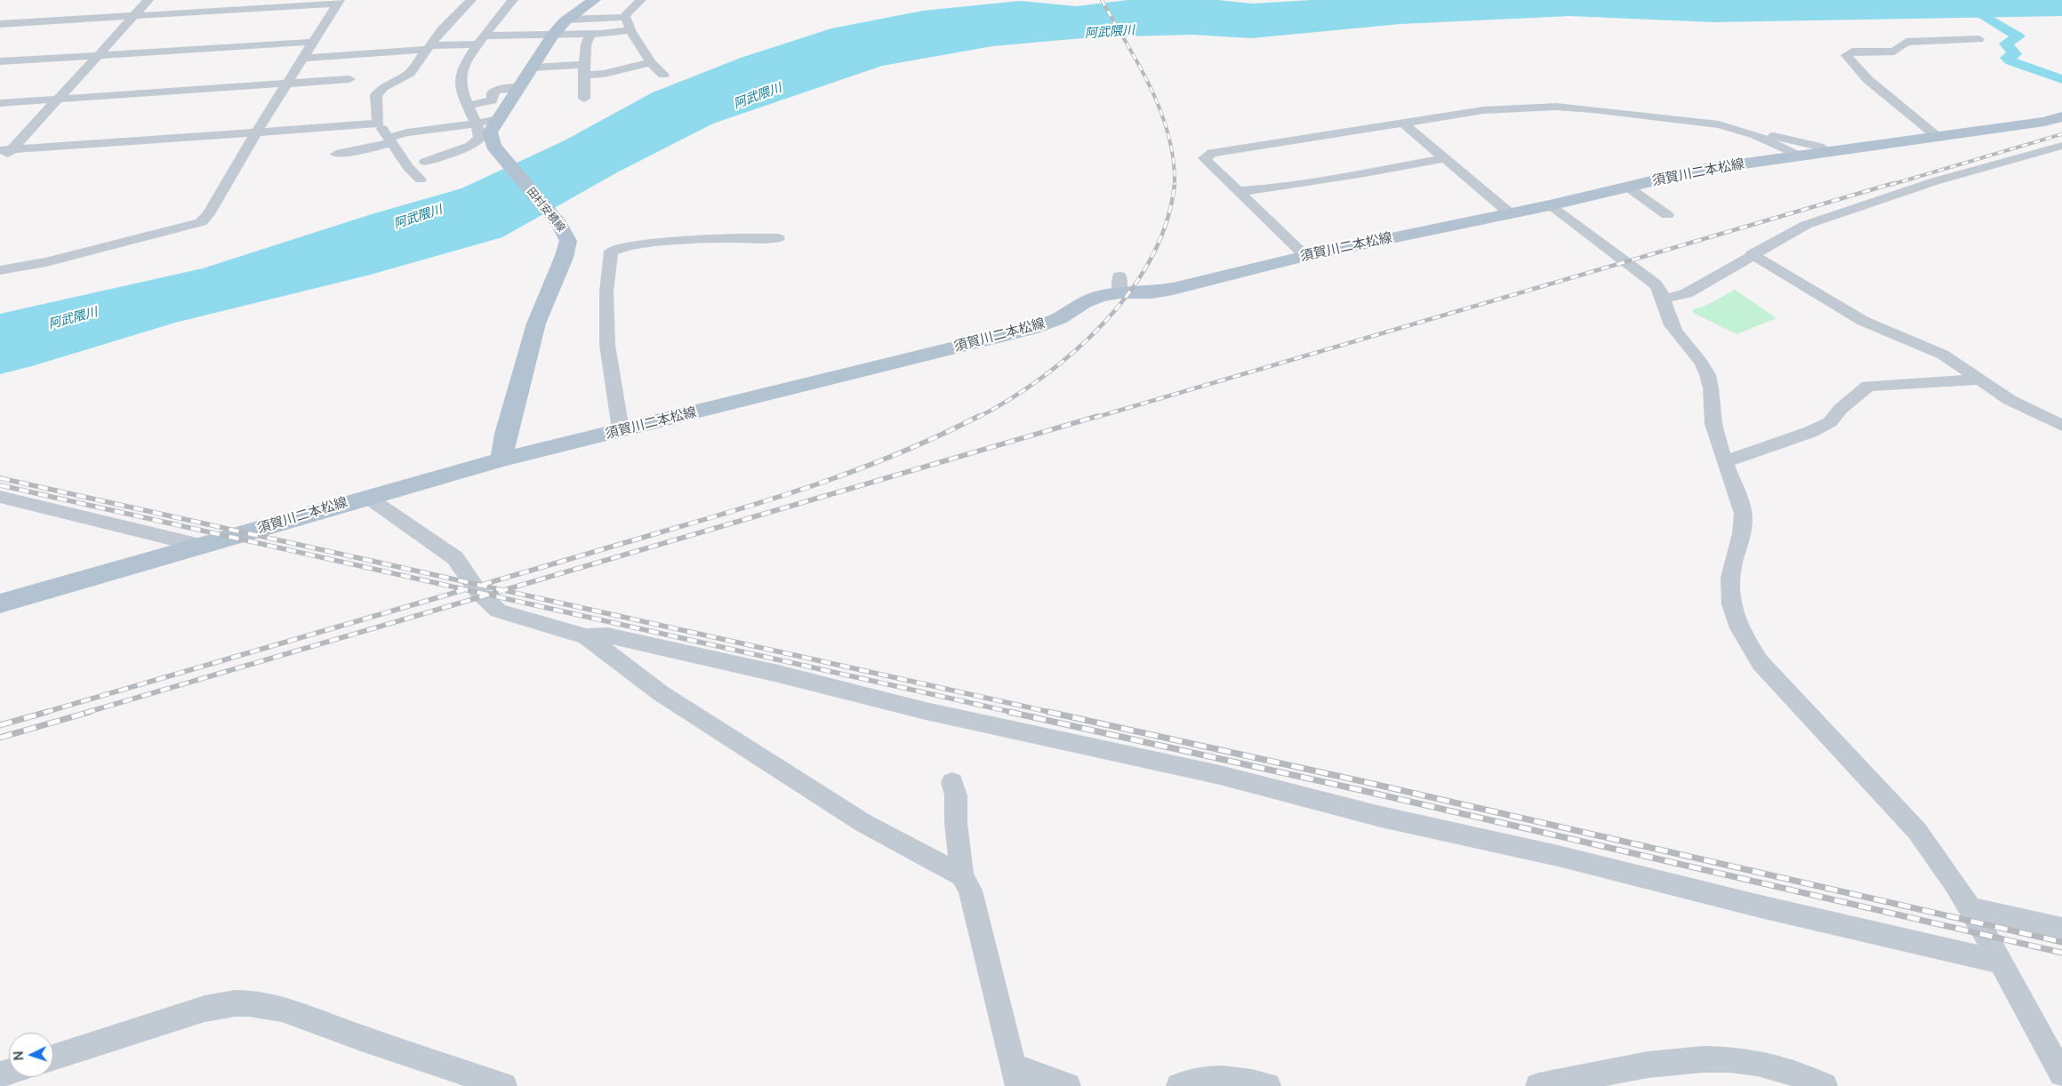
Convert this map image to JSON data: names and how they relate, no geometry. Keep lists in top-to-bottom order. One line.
{"streets":{"main road":["須賀川二本松線","田村安積線"]},"crossings":[["須賀川二本松線","田村安積線"]],"water":["阿武隈川"],"north":"left"}
